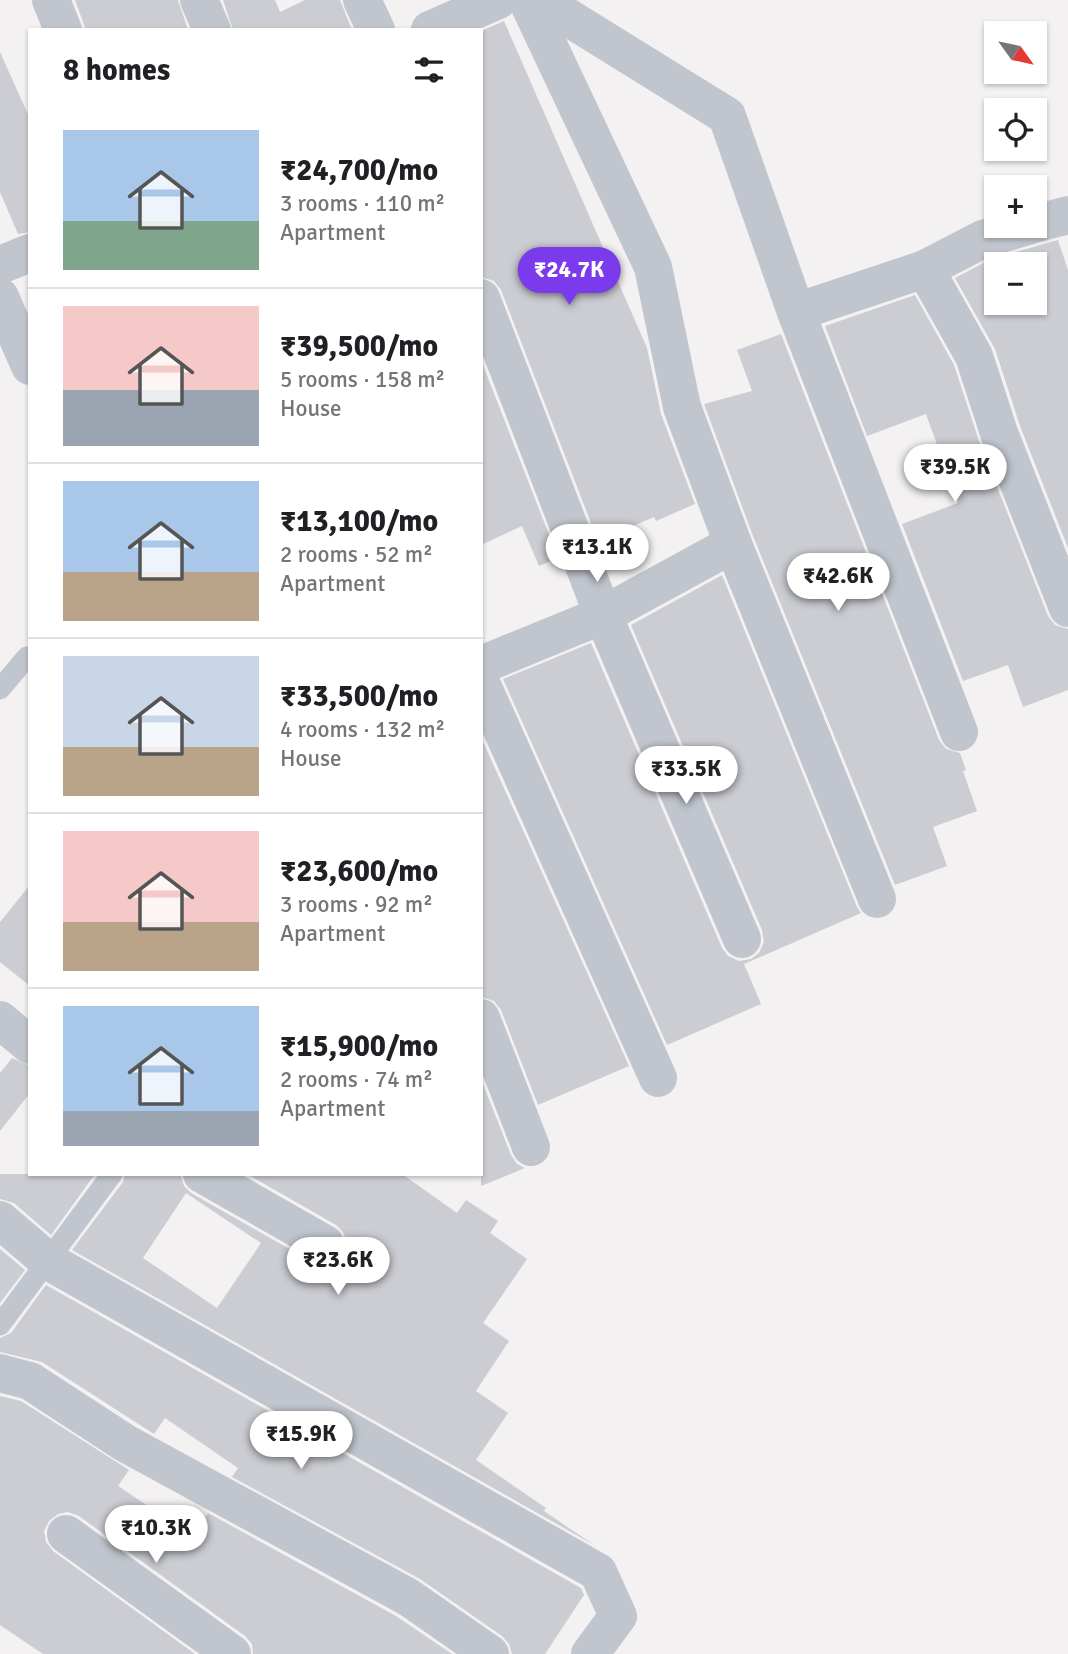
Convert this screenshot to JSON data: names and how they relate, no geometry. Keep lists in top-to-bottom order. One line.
{"north":"bottom right","page":{"map_buttons":["+","−"],"heading":"8 homes","list":[{"name":"₹24,700/mo","note":"3 rooms · 110 m² · Apartment"},{"name":"₹39,500/mo","note":"5 rooms · 158 m² · House"},{"name":"₹13,100/mo","note":"2 rooms · 52 m² · Apartment"},{"name":"₹33,500/mo","note":"4 rooms · 132 m² · House"},{"name":"₹23,600/mo","note":"3 rooms · 92 m² · Apartment"},{"name":"₹15,900/mo","note":"2 rooms · 74 m² · Apartment"}],"price":["₹24.7K","₹39.5K","₹13.1K","₹42.6K","₹33.5K","₹23.6K","₹15.9K","₹10.3K"]}}
